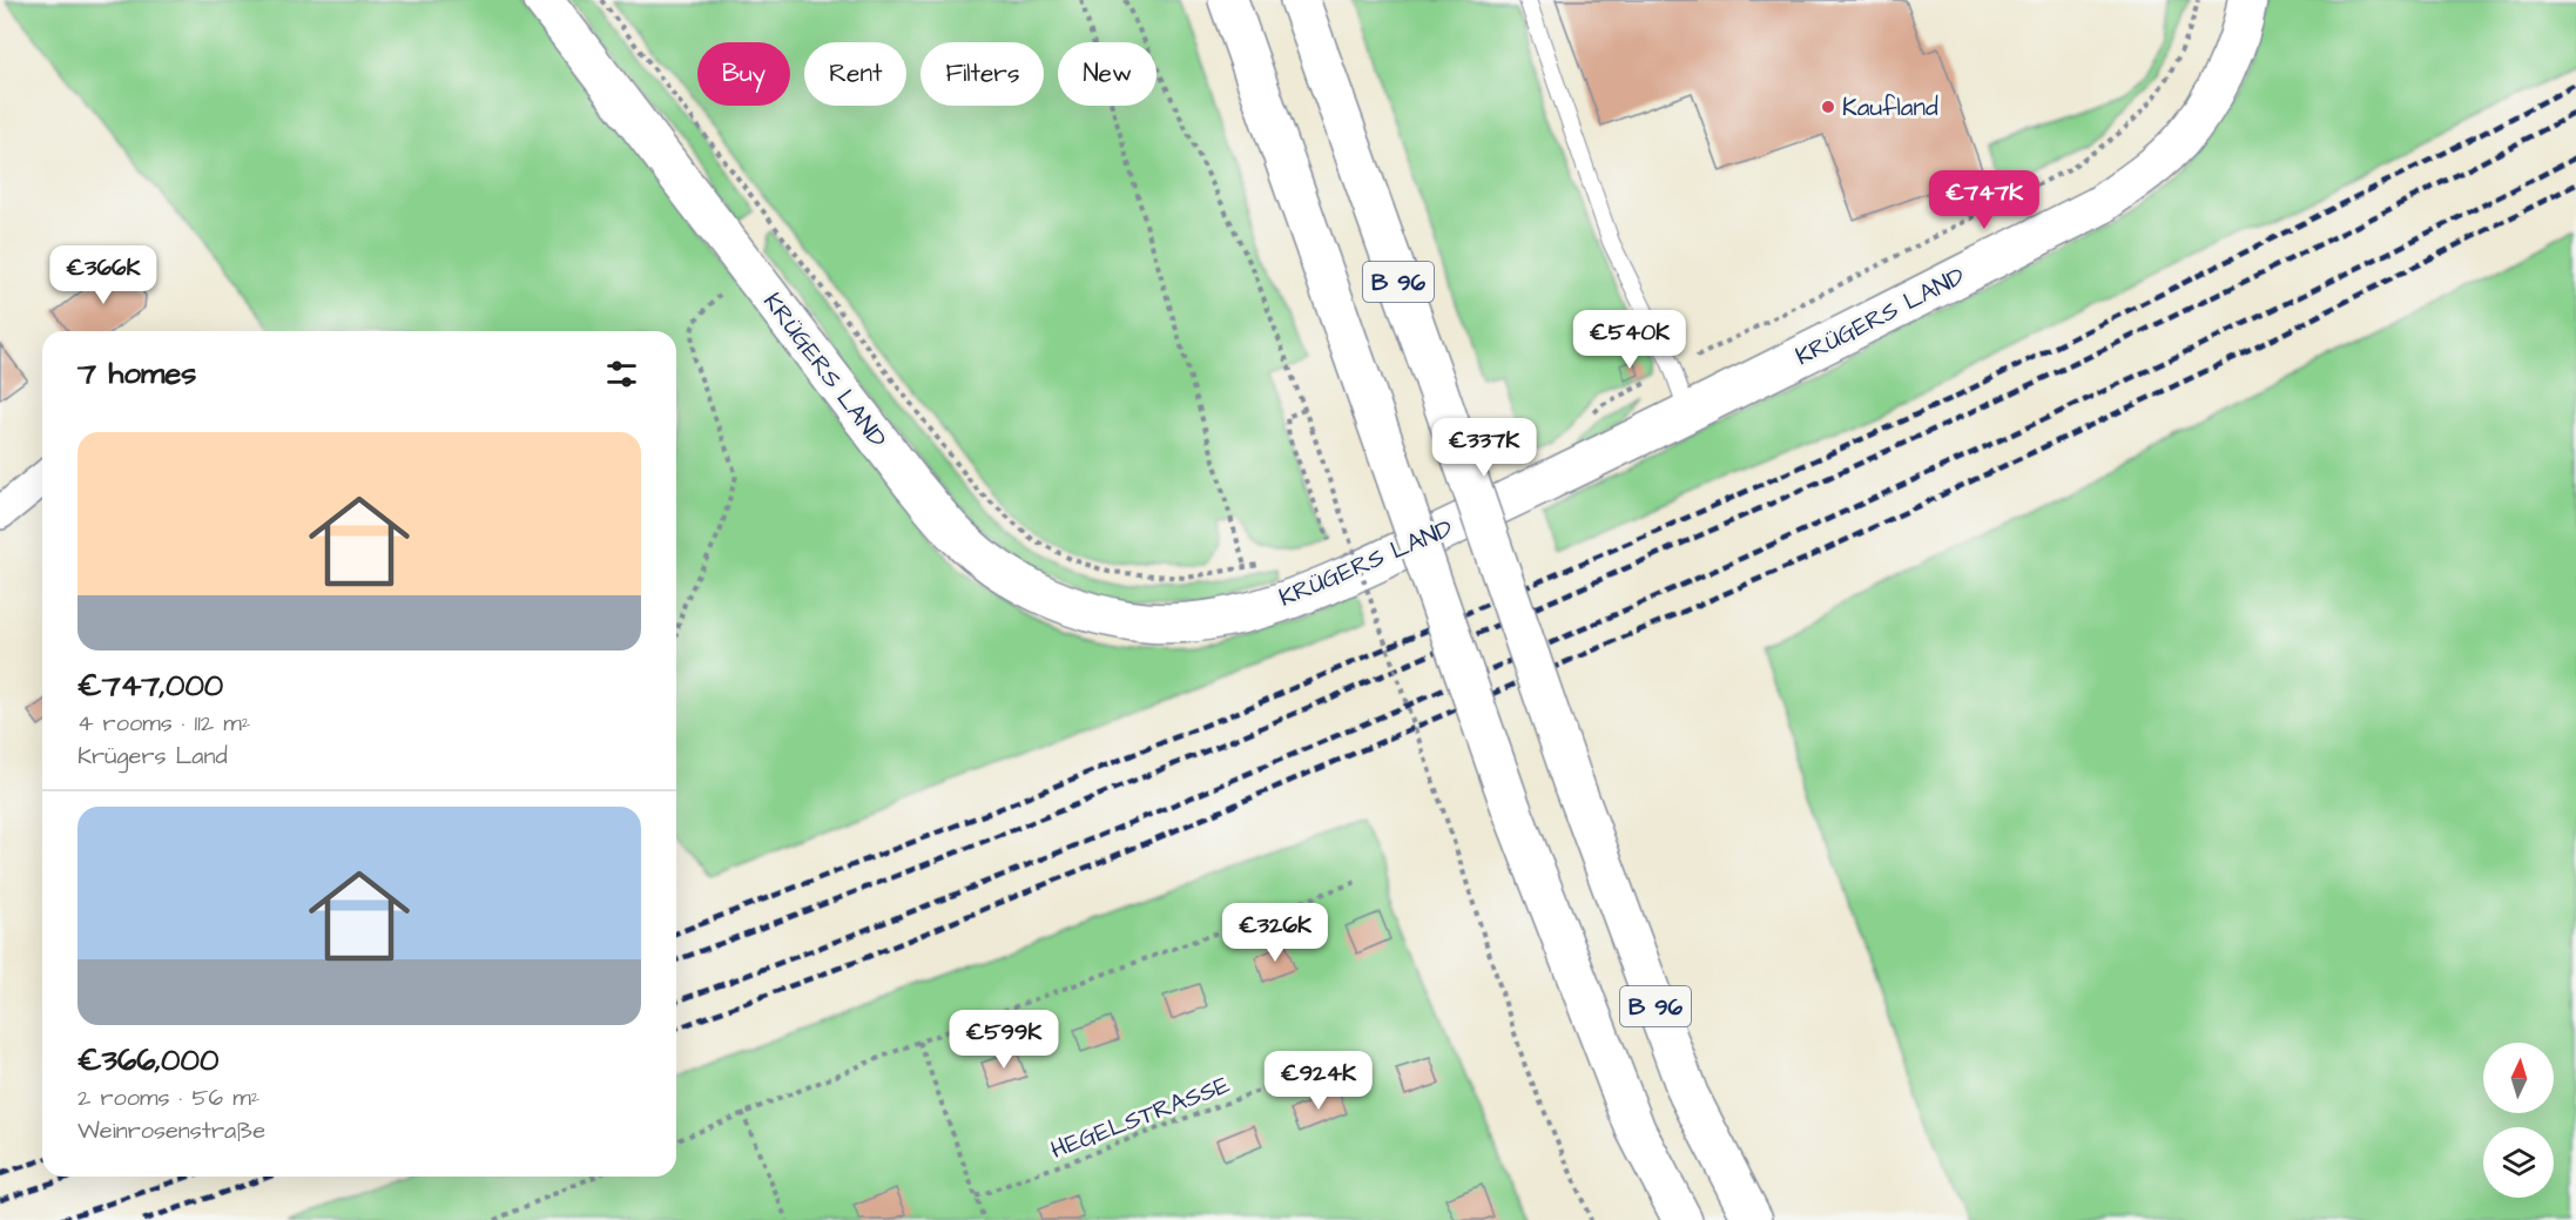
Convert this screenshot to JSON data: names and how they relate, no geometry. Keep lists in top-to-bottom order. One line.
{"streets":{"main road":["B 96","KRÜGERS LAND"],"path":["HEGELSTRASSE"]},"places":["Kaufland"],"north":"top","page":{"chip":["Buy","Rent","Filters","New"],"price":["€747K","€366K","€540K","€337K","€326K","€599K","€924K"],"heading":"7 homes","list":[{"name":"€747,000","note":"4 rooms · 112 m² · Krügers Land"},{"name":"€366,000","note":"2 rooms · 56 m² · Weinrosenstraße"}]}}
